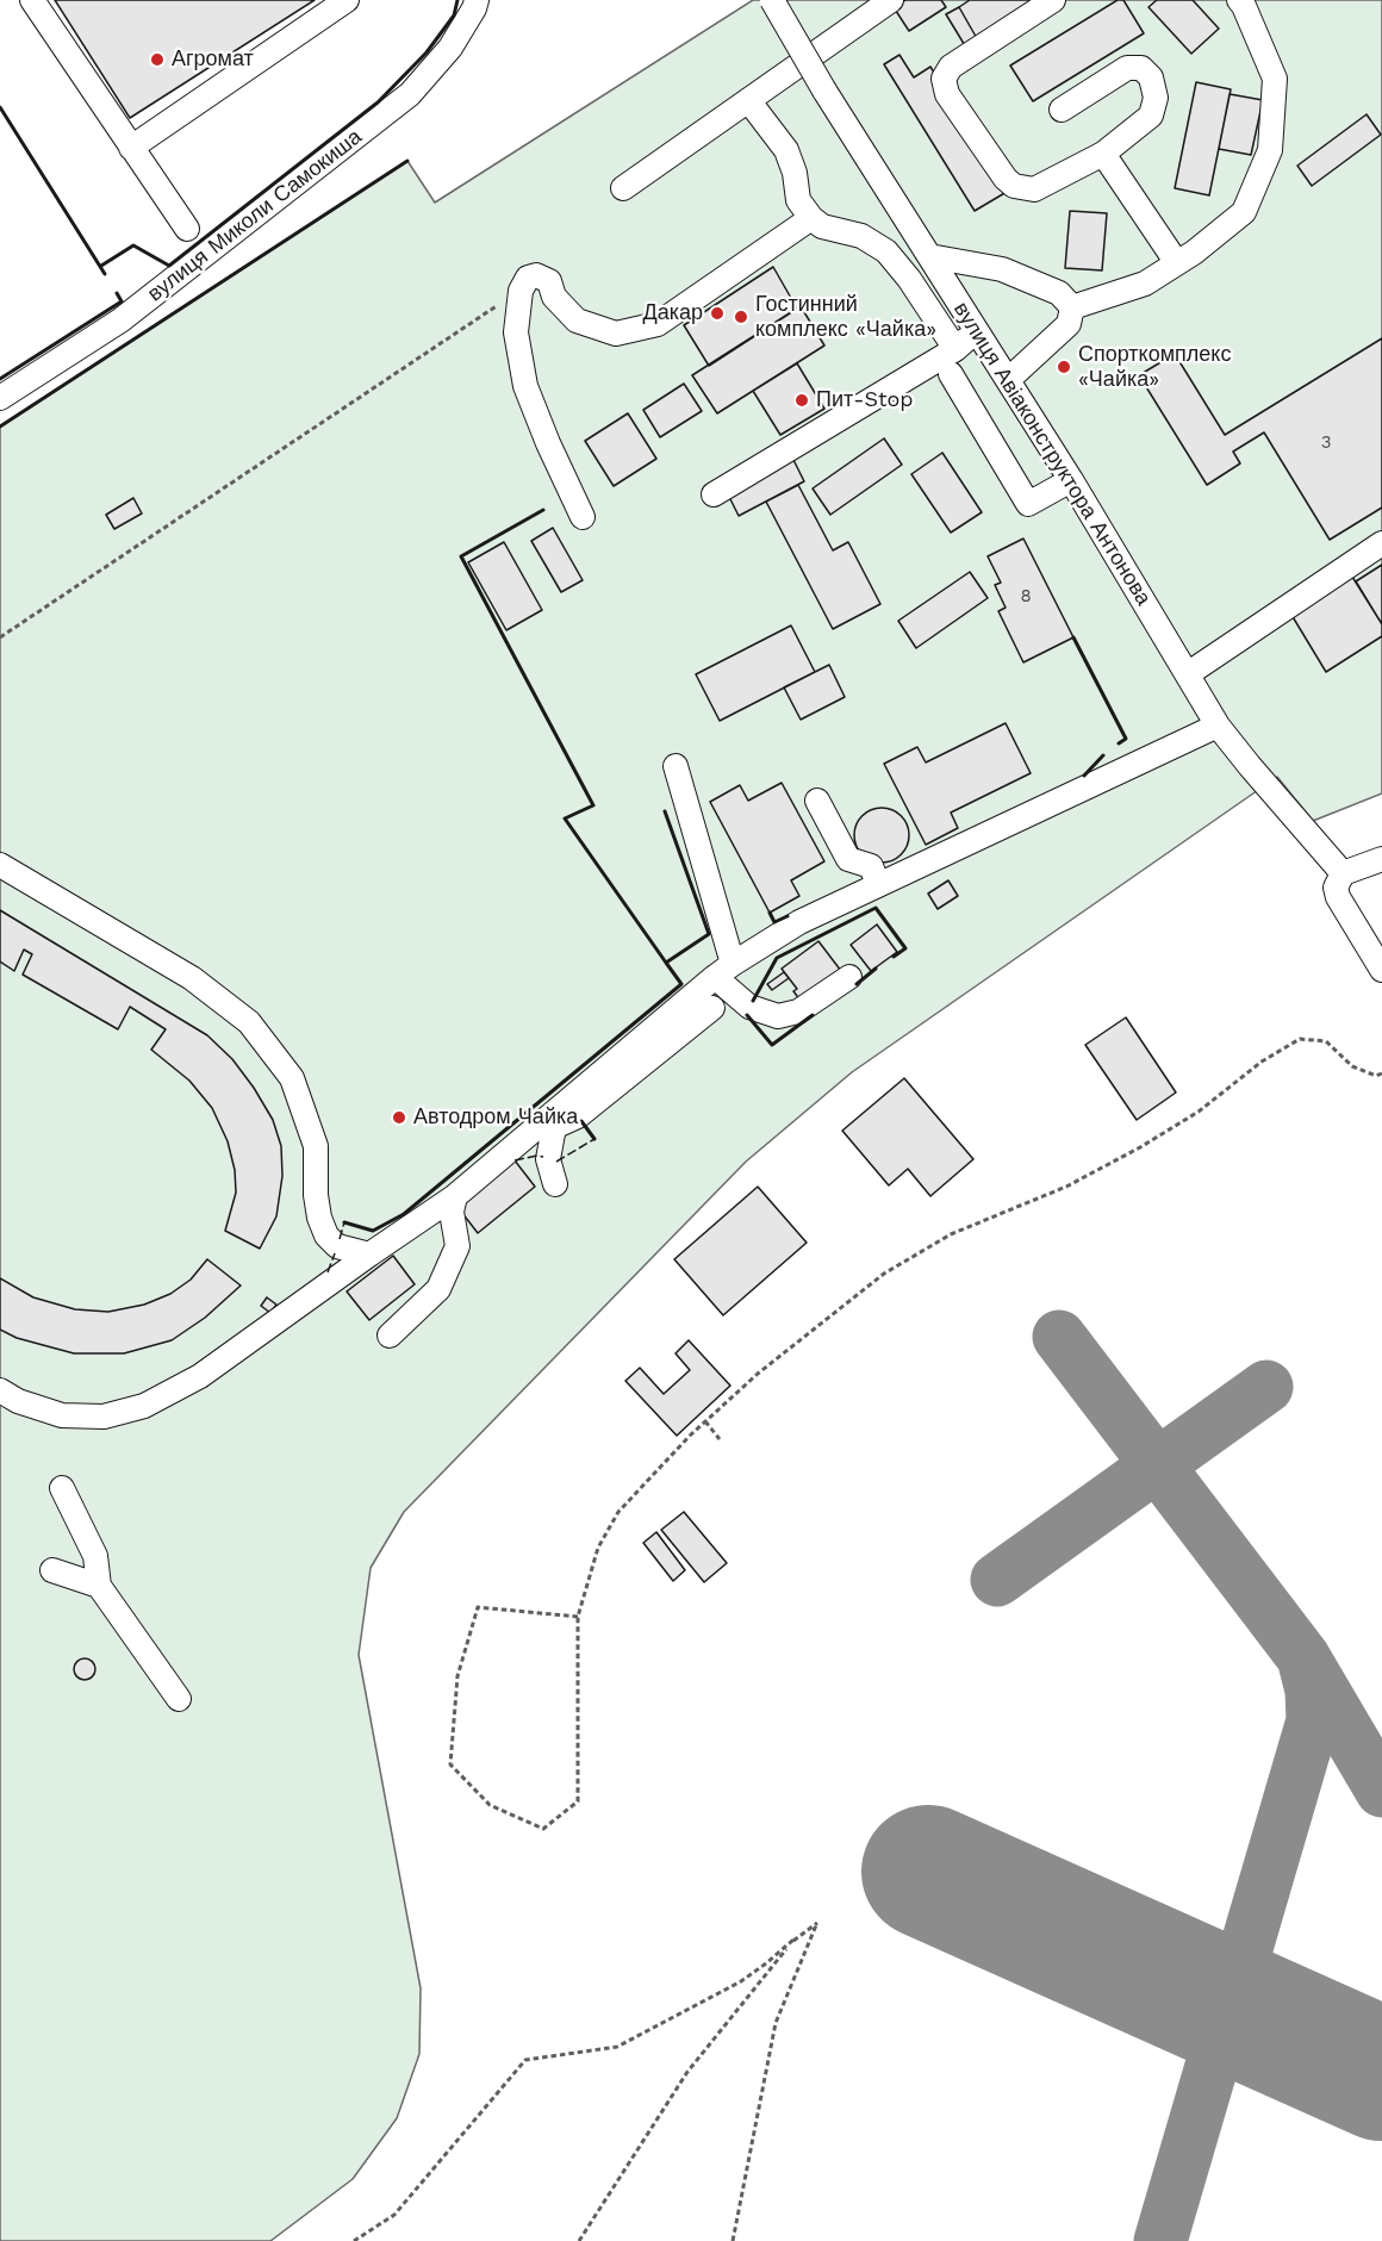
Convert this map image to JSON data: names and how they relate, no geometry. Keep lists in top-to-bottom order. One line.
{"streets":{"street":["вулиця Миколи Самокиша","вулиця Авіаконструктора Антонова"]},"places":["Агромат","Дакар","Гостинний комплекс «Чайка»","Спорткомплекс «Чайка»","Пит-Stop","Автодром Чайка"],"house_numbers":["3","8"]}
